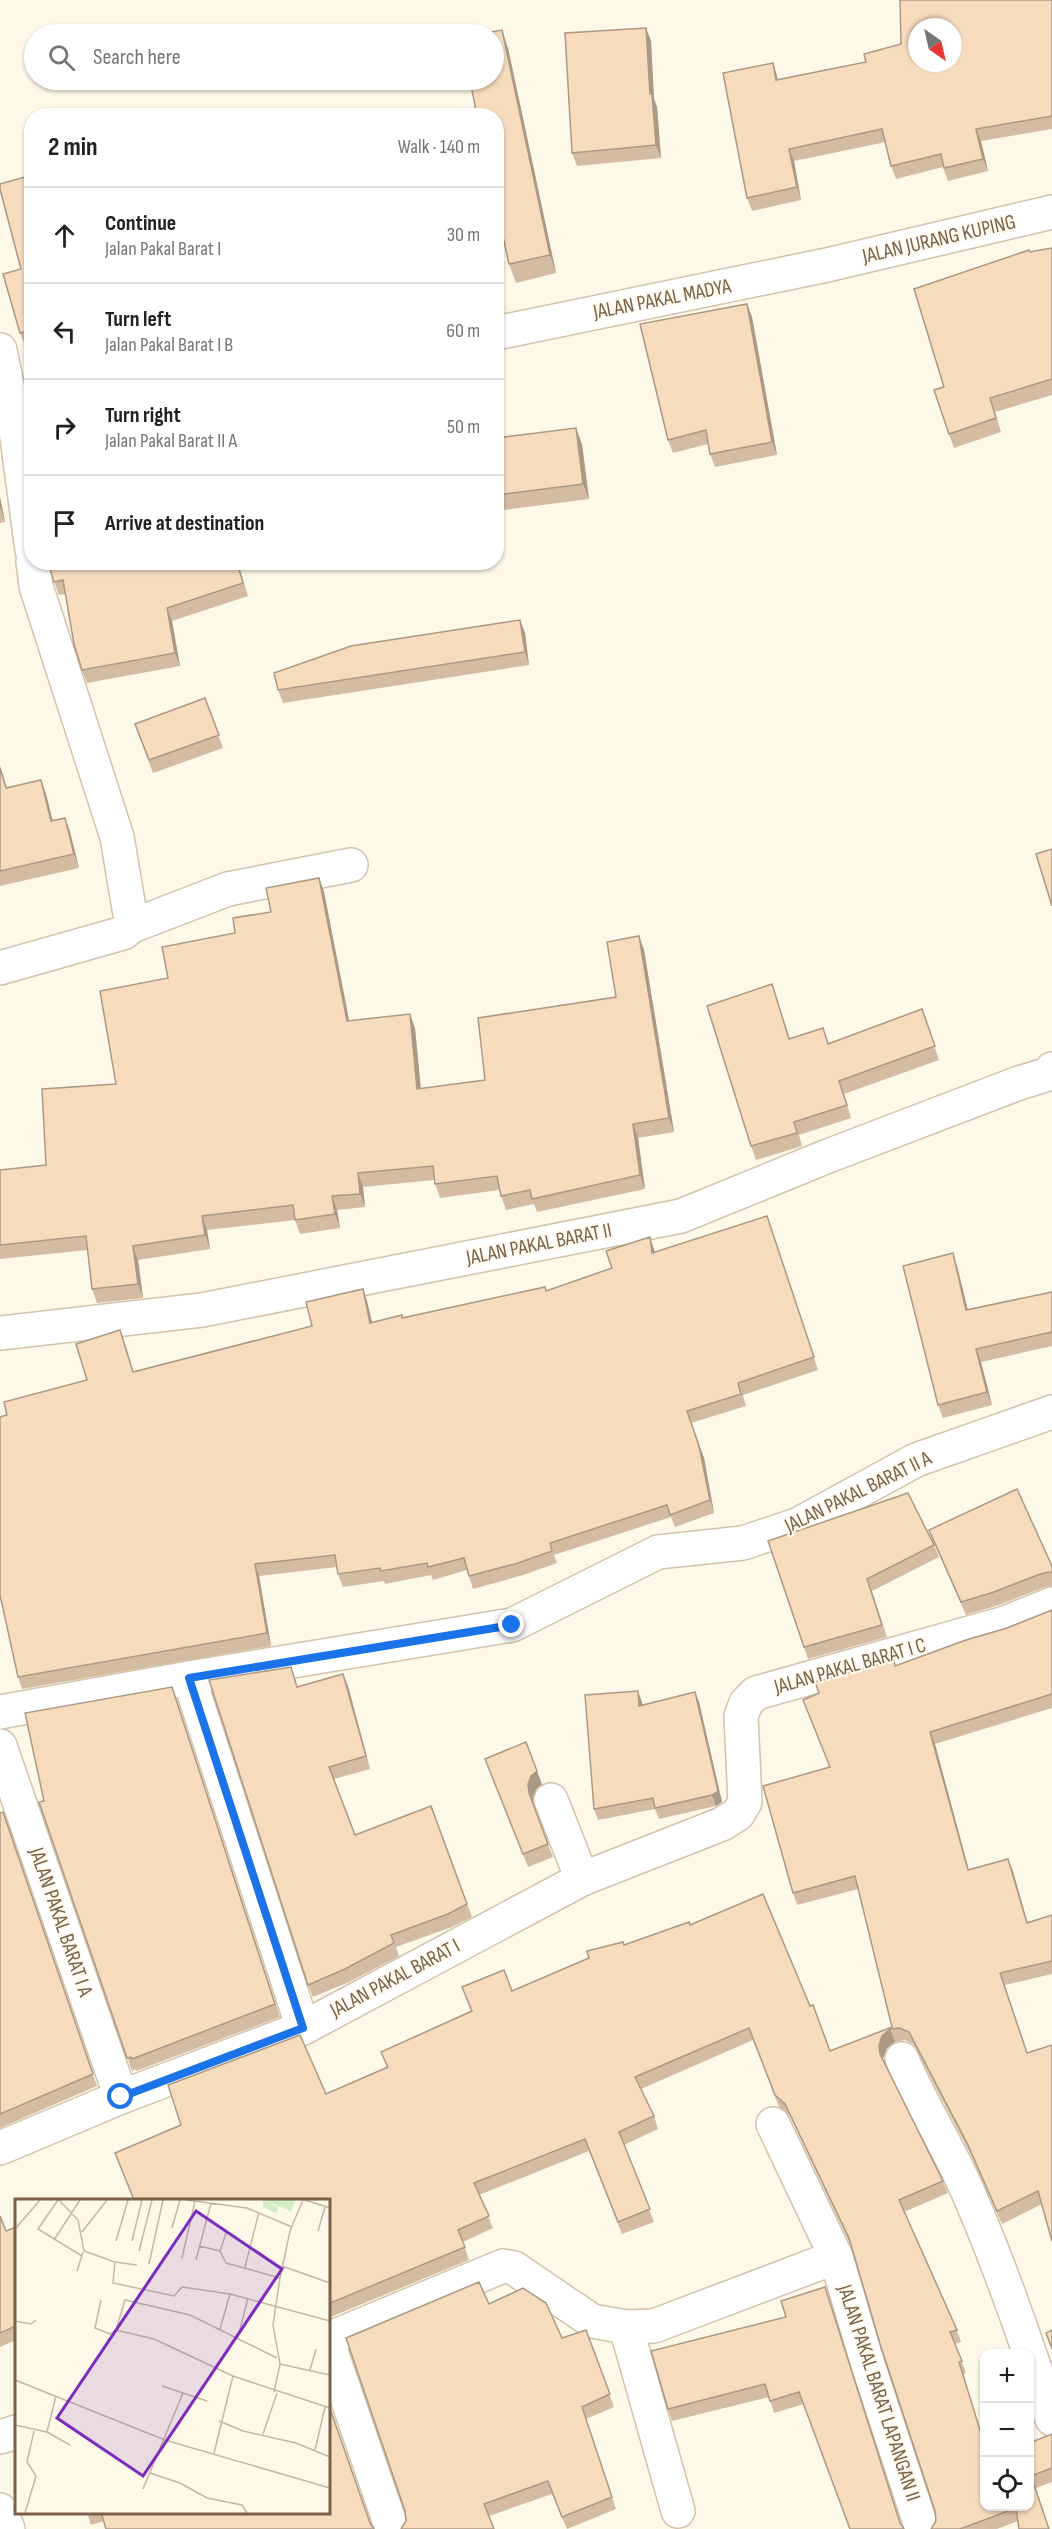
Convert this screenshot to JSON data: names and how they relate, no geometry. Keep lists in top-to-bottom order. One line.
{"streets":{"street":["JALAN JURANG KUPING","JALAN PAKAL MADYA","JALAN PAKAL BARAT II","JALAN PAKAL BARAT II A","JALAN PAKAL BARAT I C","JALAN PAKAL BARAT I A","JALAN PAKAL BARAT I","JALAN PAKAL BARAT LAPANGAN II"]},"crossings":[["JALAN JURANG KUPING","JALAN PAKAL MADYA"],["JALAN PAKAL BARAT I C","JALAN PAKAL BARAT I"],["JALAN PAKAL BARAT I A","JALAN PAKAL BARAT I"]],"north":"bottom right","page":{"search":"Search here","heading":["2 min","Walk · 140 m"],"list":[["Continue","Jalan Pakal Barat I","30 m"],["Turn left","Jalan Pakal Barat I B","60 m"],["Turn right","Jalan Pakal Barat II A","50 m"],"Arrive at destination"],"map_buttons":["+","−"]}}
